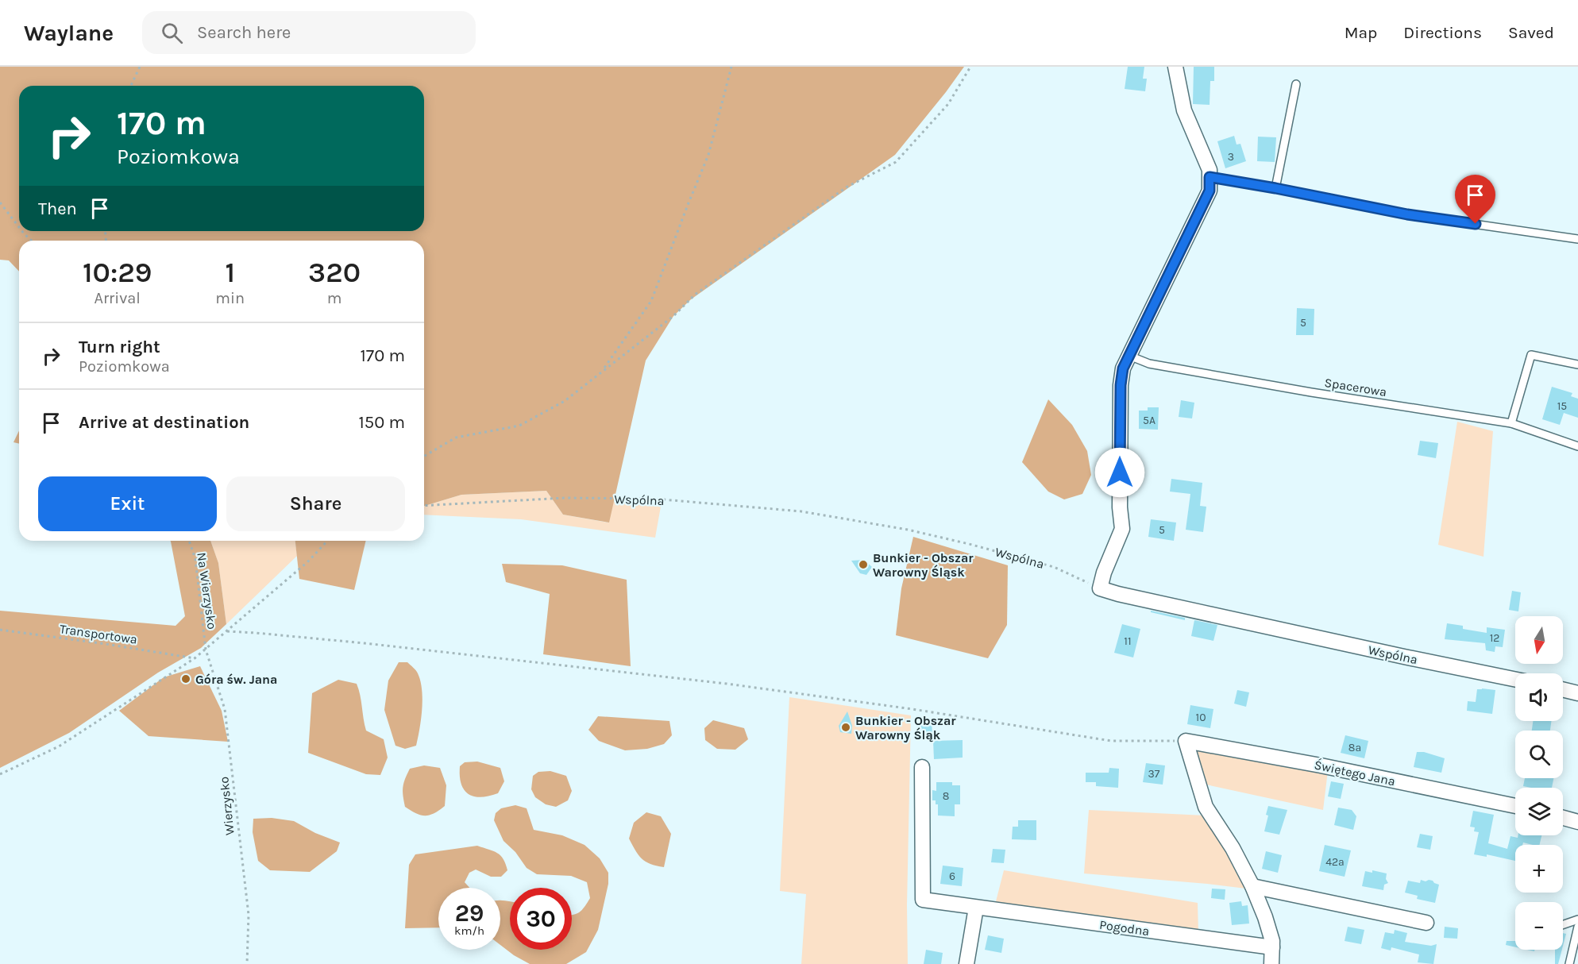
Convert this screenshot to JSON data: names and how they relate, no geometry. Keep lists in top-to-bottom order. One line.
{"streets":{"street":["Wspólna","Świętego Jana","Pogodna"],"lane":["Spacerowa"],"path":["Na Wierzysko","Transportowa","Wierzysko"]},"crossings":[["Na Wierzysko","Wierzysko"]],"places":["Bunkier - Obszar Warowny Śląsk","Góra św. Jana","Bunkier - Obszar Warowny Śląk"],"house_numbers":["3","5","15","5A","5","12","11","10","8a","37","8","42a","6"],"north":"bottom","page":{"header":"Waylane","search":"Search here","nav":["Map","Directions","Saved"],"turn":["170 m","Poziomkowa"],"then":"Then","eta":["10:29","Arrival","1","min","320","m"],"list":[{"name":"Turn right","note":"Poziomkowa","value":"170 m"},{"name":"Arrive at destination","value":"150 m"}],"buttons":["Exit","Share"],"map_buttons":["+","−"],"speed":"29 km/h","limit":"30"}}
